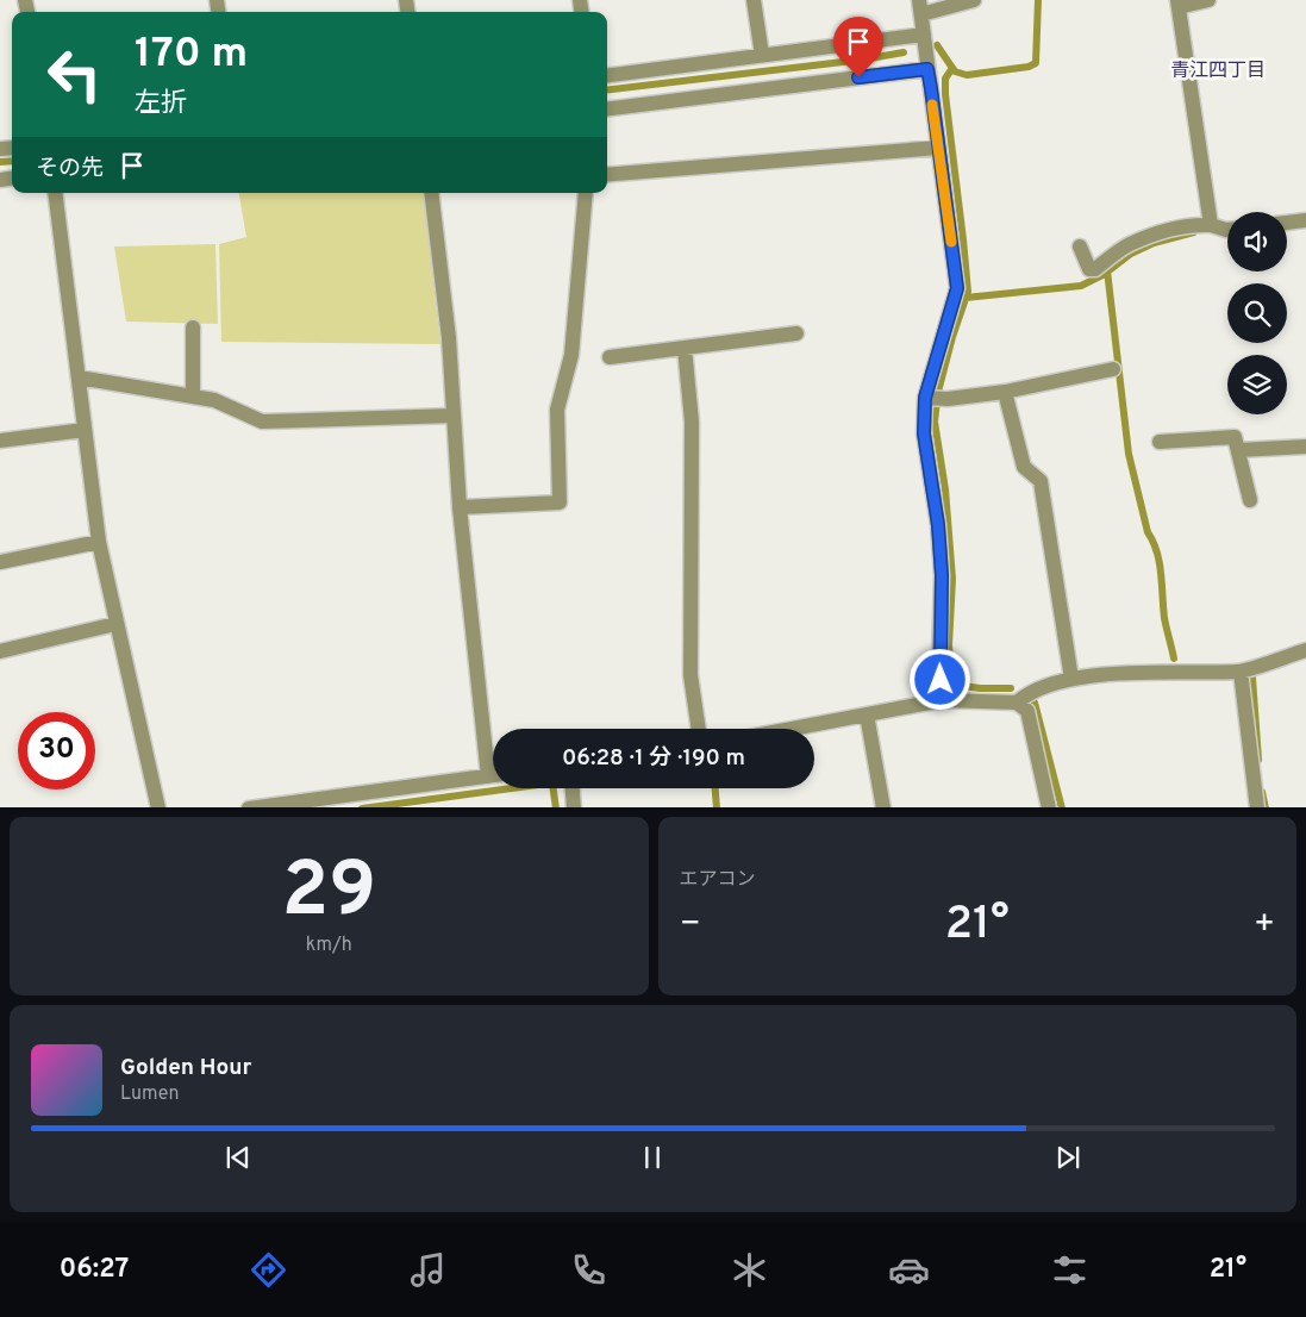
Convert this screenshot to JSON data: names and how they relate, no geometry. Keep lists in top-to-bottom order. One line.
{"districts":["青江四丁目"],"page":{"turn":["170 m","左折"],"then":"その先","limit":"30","trip":"06:28 · 1 分 · 190 m","tile":[["29","km/h"],"エアコン"],"heat":["−","21°","+"],"song":["Golden Hour","Lumen"],"tabs":["06:27","21°"]}}
